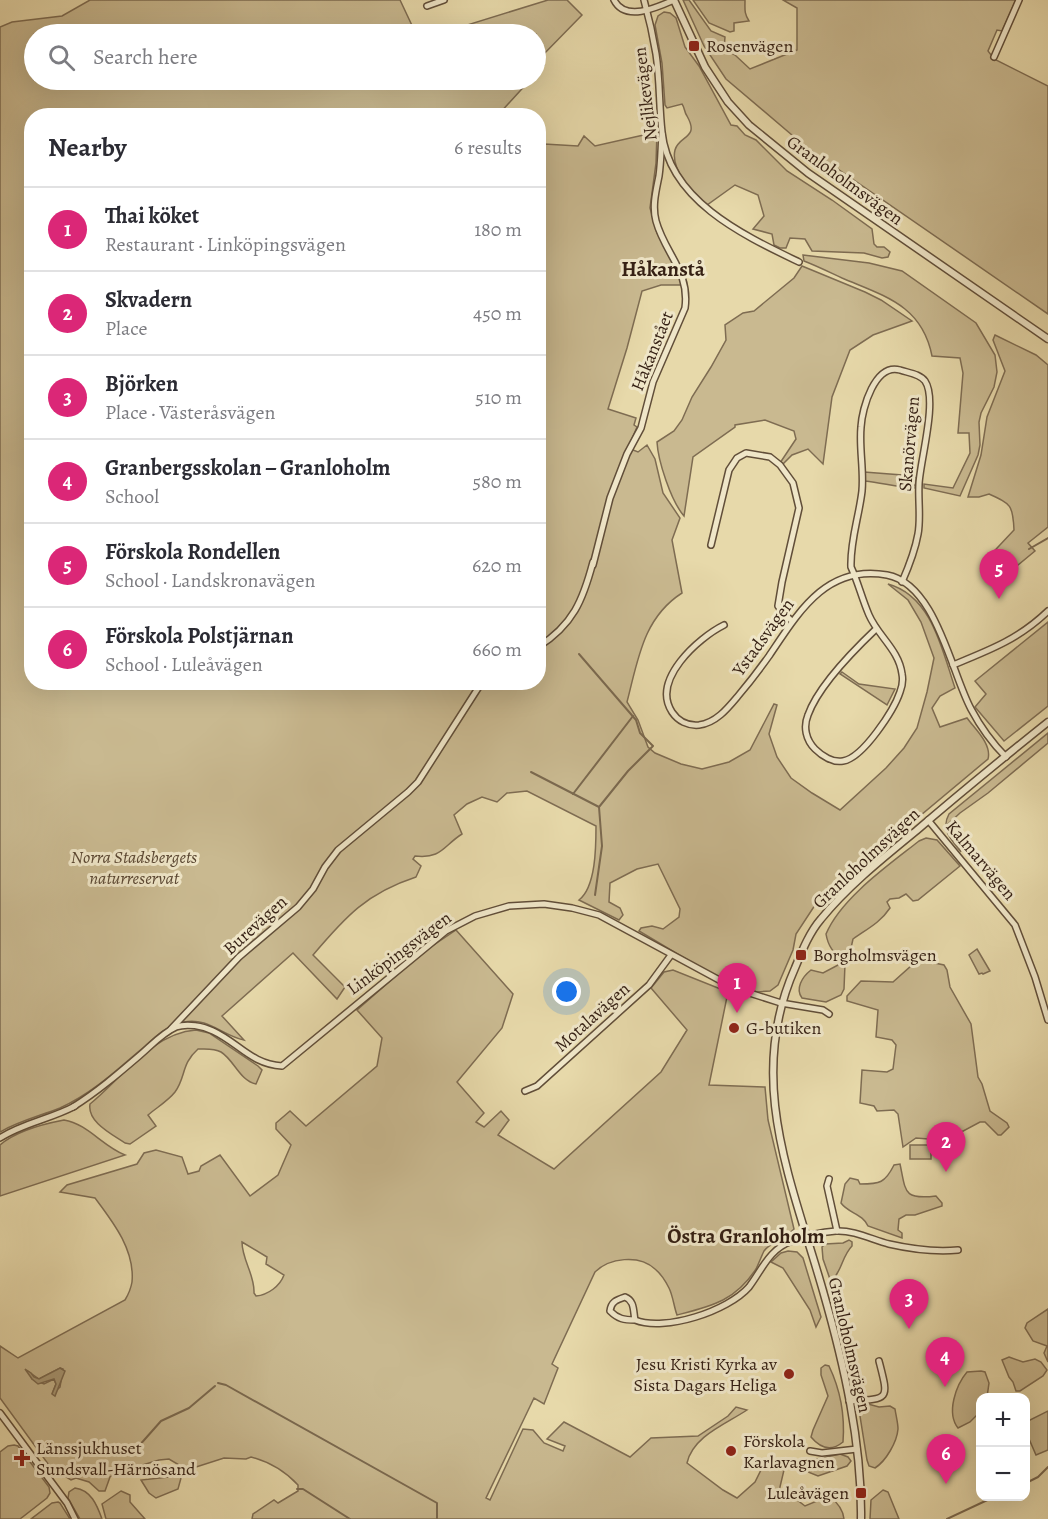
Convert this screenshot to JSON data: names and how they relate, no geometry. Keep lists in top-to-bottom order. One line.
{"streets":{"street":["Nejlikevägen","Granloholmsvägen","Håkanstået","Skanörvägen","Ystadsvägen","Kalmarvägen","Burevägen","Linköpingsvägen","Motalavägen"]},"crossings":[["Nejlikevägen","Håkanstået"],["Granloholmsvägen","Ystadsvägen"],["Granloholmsvägen","Kalmarvägen"],["Granloholmsvägen","Linköpingsvägen"],["Skanörvägen","Ystadsvägen"],["Burevägen","Linköpingsvägen"],["Linköpingsvägen","Motalavägen"]],"districts":["Håkanstå","Östra Granloholm"],"parks":["Norra Stadsbergets naturreservat"],"places":{"transit":["Rosenvägen","Borgholmsvägen","Luleåvägen"],"other":["G-butiken","Jesu Kristi Kyrka av Sista Dagars Heliga","Förskola Karlavagnen"],"health":["Länssjukhuset Sundsvall-Härnösand"]},"page":{"search":"Search here","heading":["Nearby","6 results"],"list":[{"mark":"1","name":"Thai köket","note":"Restaurant · Linköpingsvägen","value":"180 m"},{"mark":"2","name":"Skvadern","note":"Place","value":"450 m"},{"mark":"3","name":"Björken","note":"Place · Västeråsvägen","value":"510 m"},{"mark":"4","name":"Granbergsskolan – Granloholm","note":"School","value":"580 m"},{"mark":"5","name":"Förskola Rondellen","note":"School · Landskronavägen","value":"620 m"},{"mark":"6","name":"Förskola Polstjärnan","note":"School · Luleåvägen","value":"660 m"}],"pins":["5","1","2","3","4","6"],"map_buttons":["+","−"]}}
